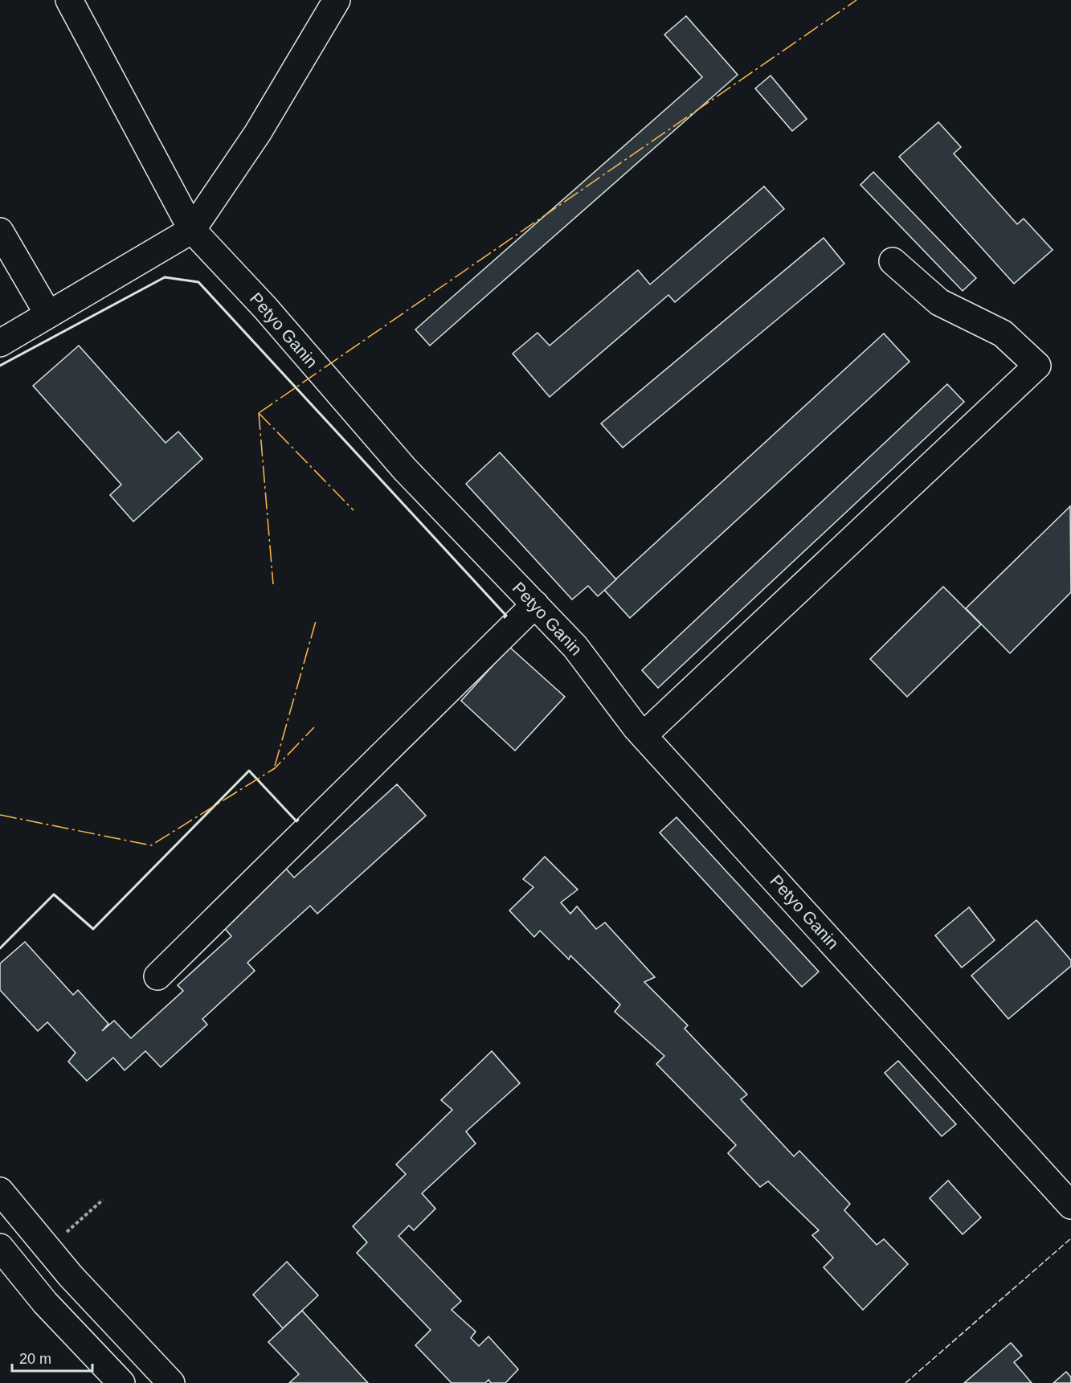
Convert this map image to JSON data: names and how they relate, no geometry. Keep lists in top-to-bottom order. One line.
{"streets":{"street":["Petyo Ganin"]},"scale_bar":"20 m"}
